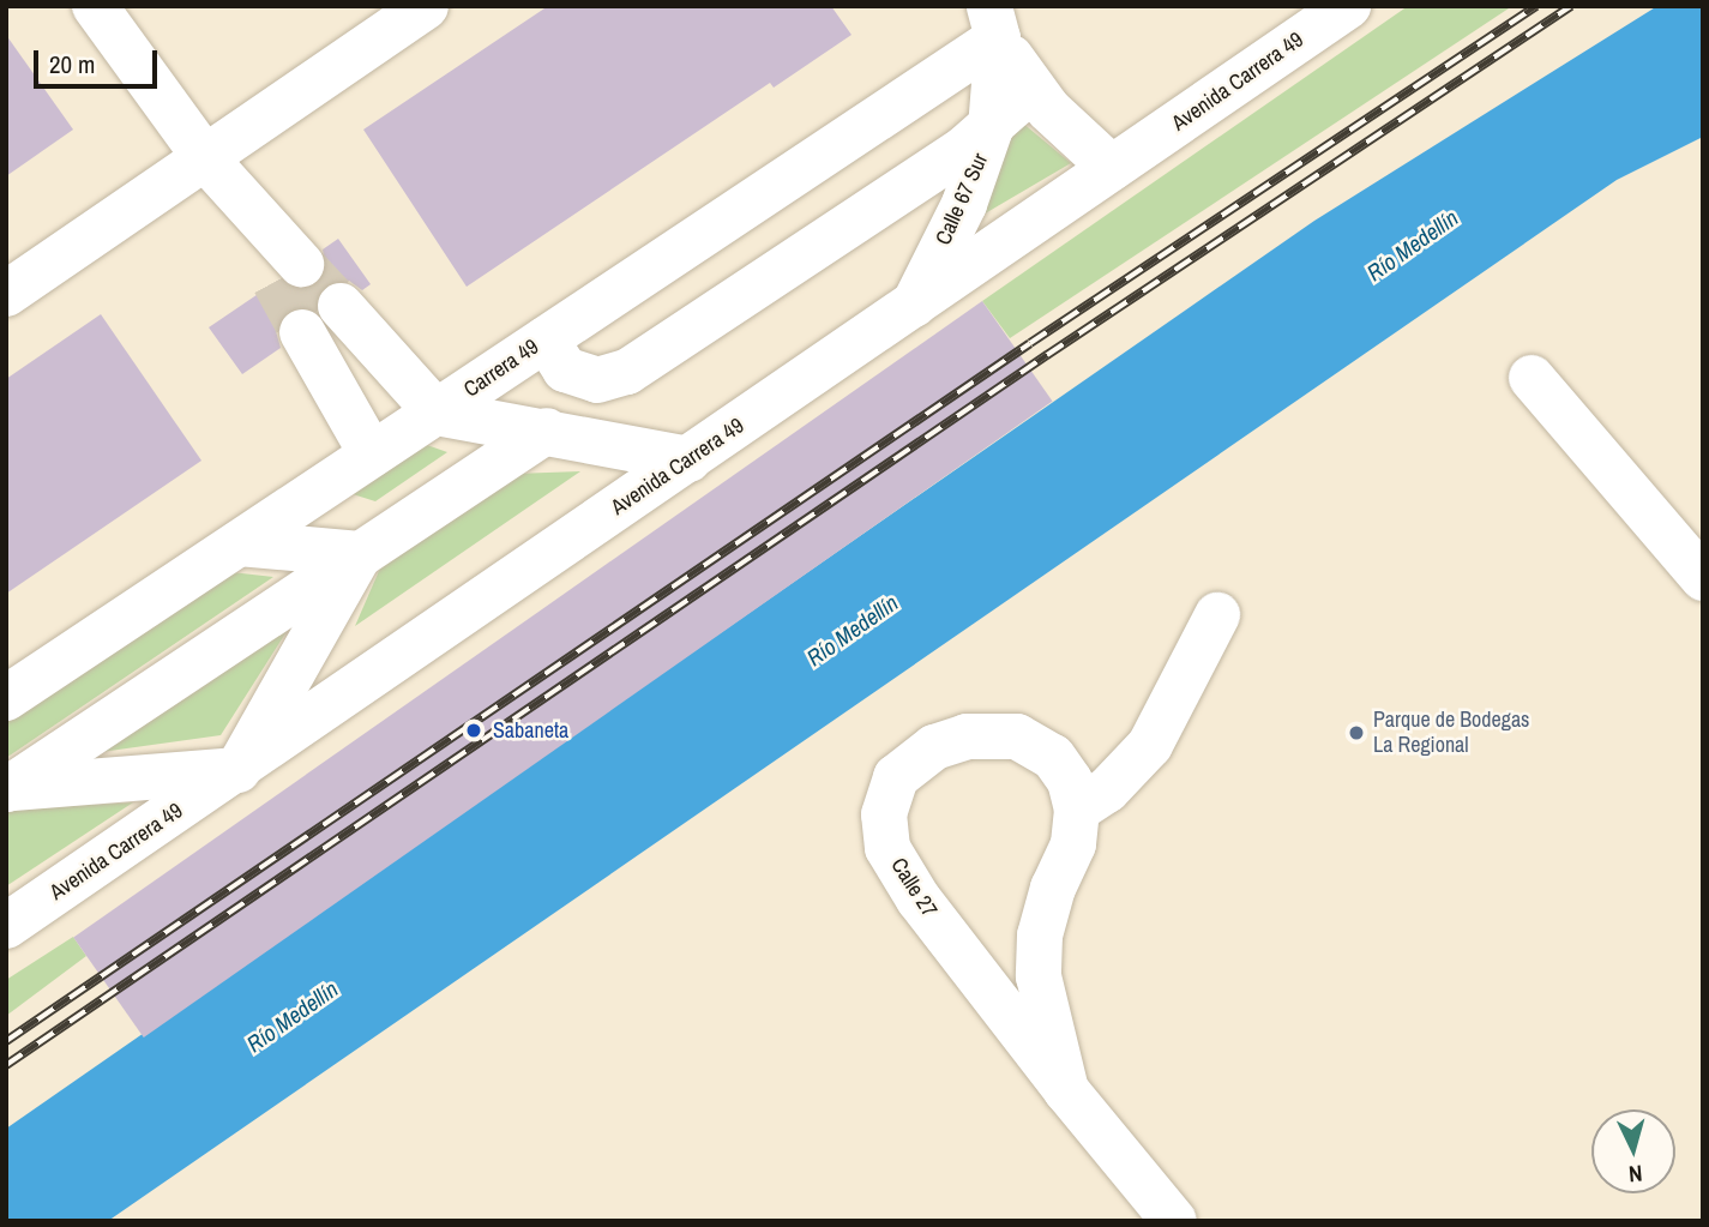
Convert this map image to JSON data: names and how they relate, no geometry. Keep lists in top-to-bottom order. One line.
{"streets":{"main road":["Avenida Carrera 49","Calle 67 Sur","Carrera 49","Calle 27"]},"crossings":[["Avenida Carrera 49","Calle 67 Sur"],["Calle 67 Sur","Carrera 49"]],"water":["Río Medellín"],"places":["Sabaneta","Parque de Bodegas La Regional"],"scale_bar":"20 m","north":"bottom"}
